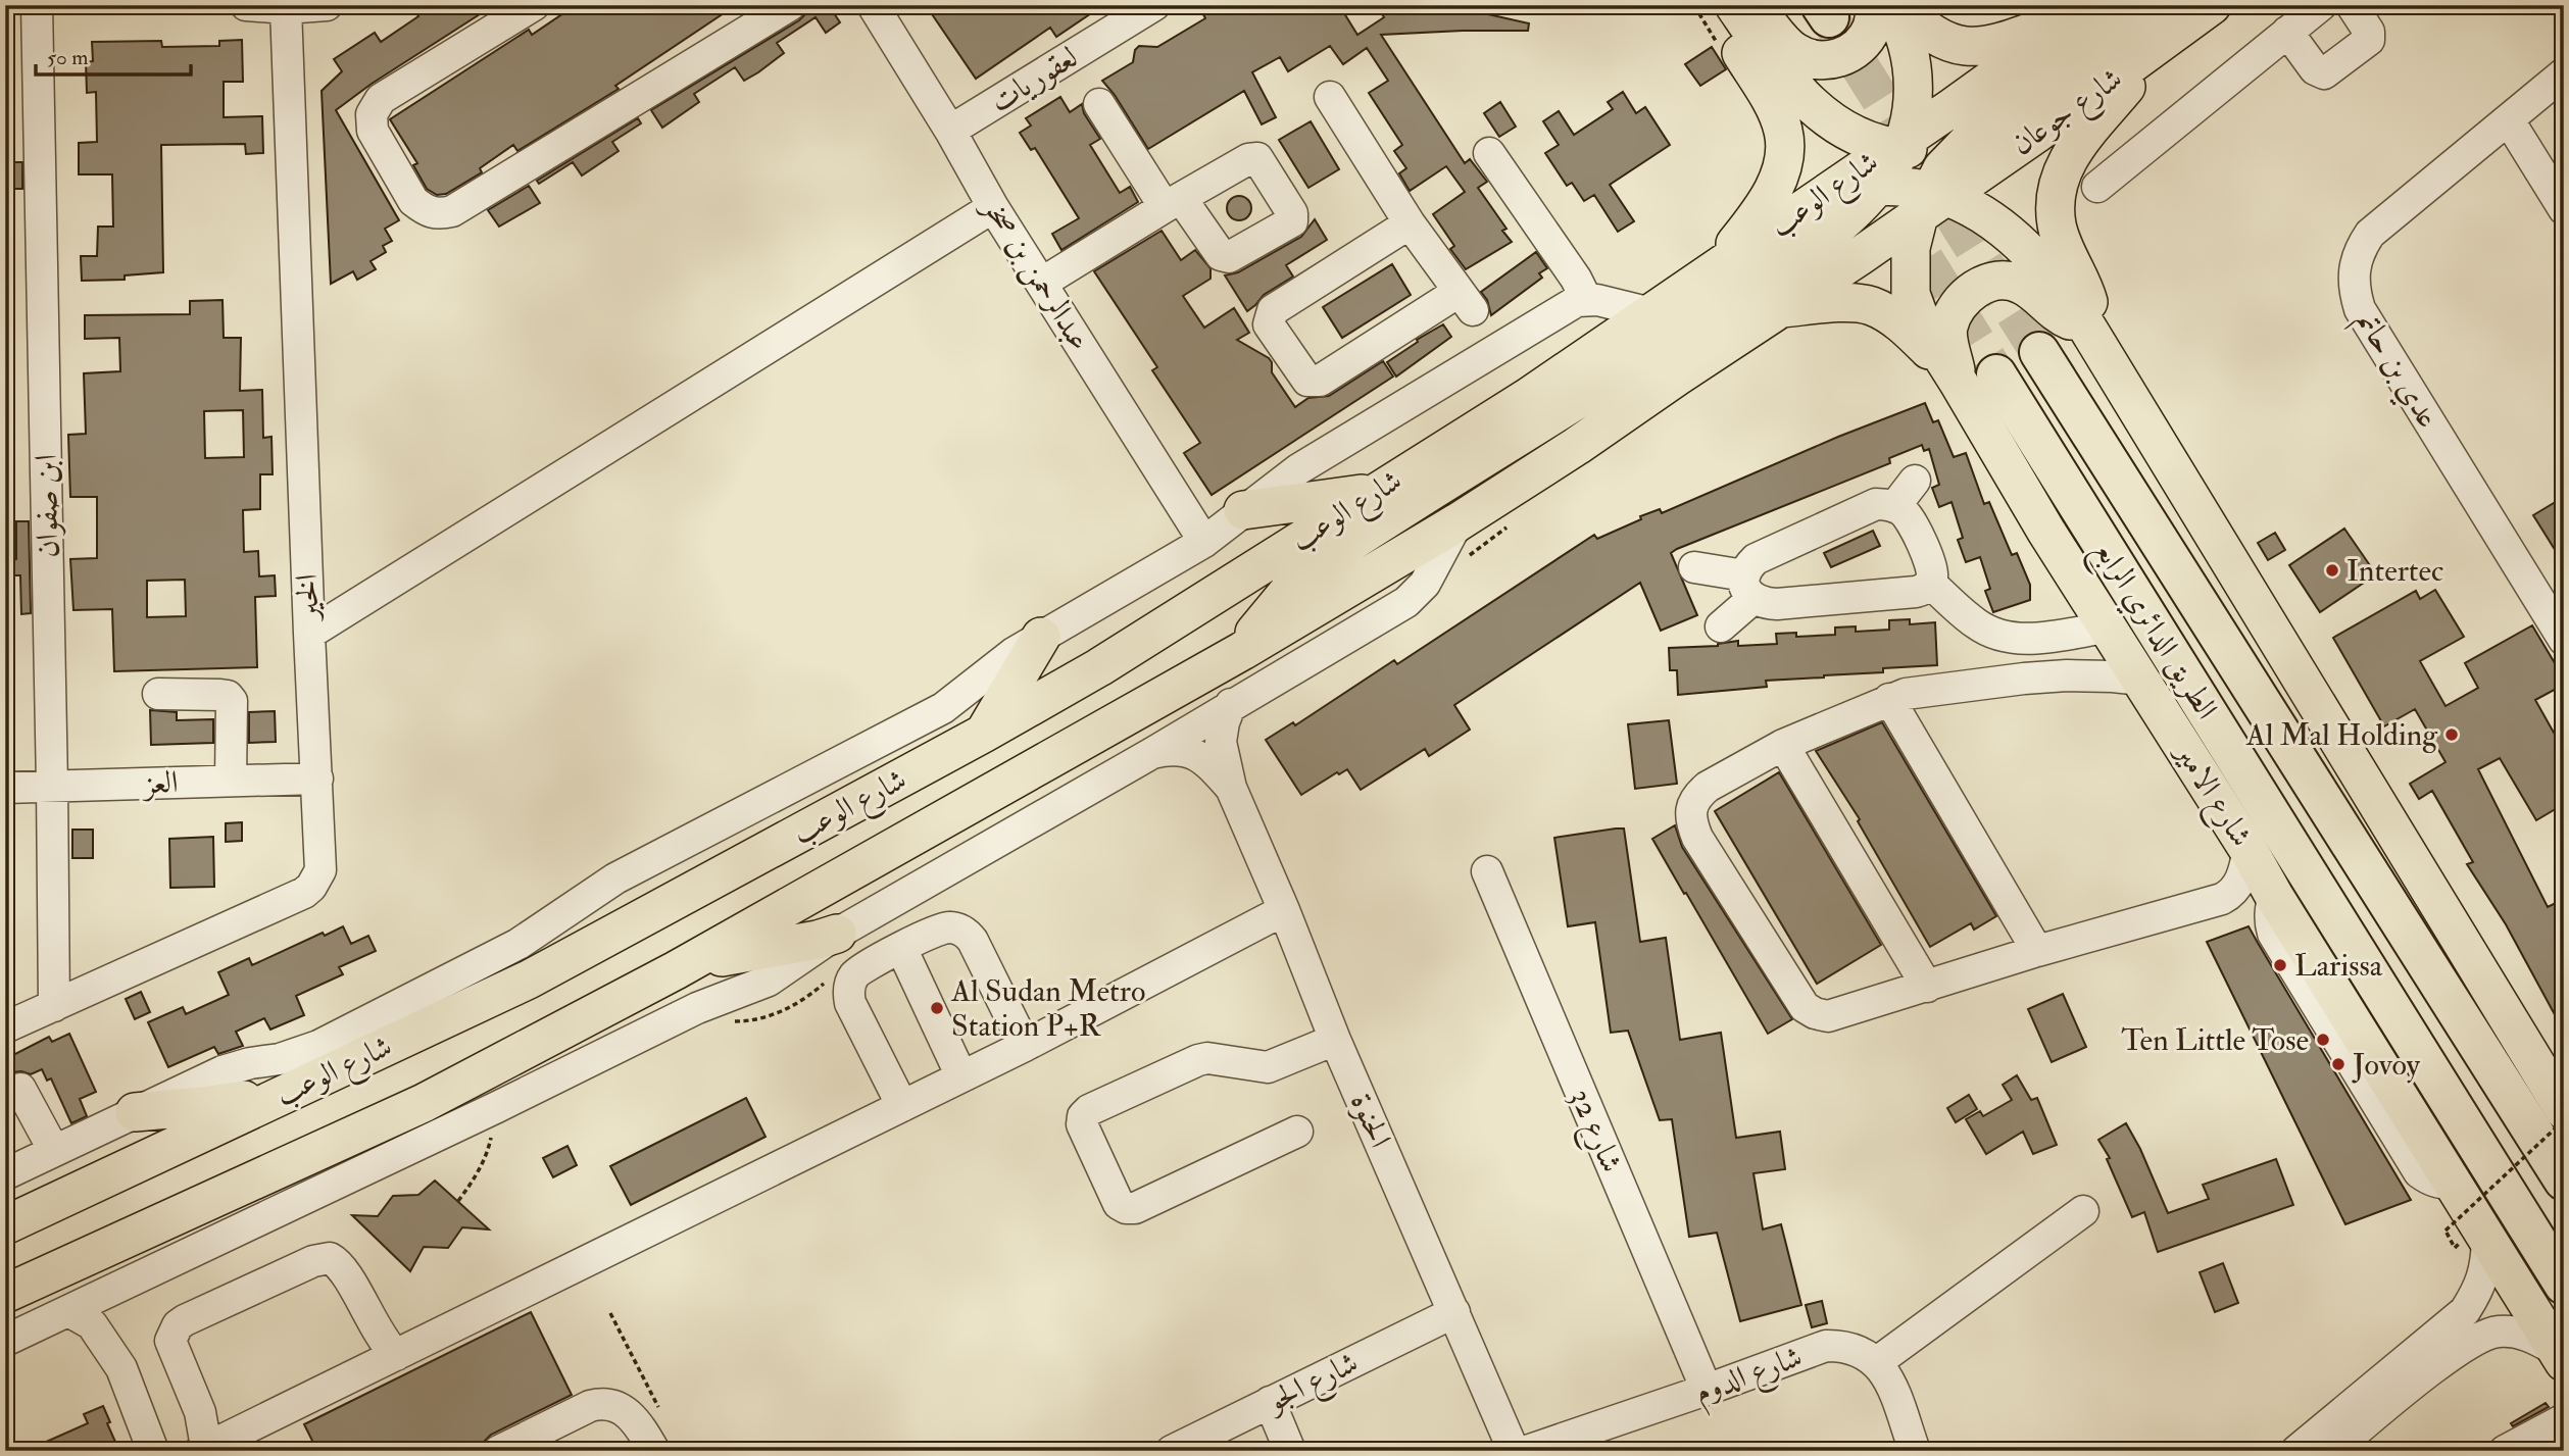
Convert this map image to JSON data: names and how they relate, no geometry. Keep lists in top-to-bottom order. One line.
{"streets":{"highway":["الطريق الدائري الرابع"],"main road":["شارع جوعان","شارع الوعب","شارع الامير"],"street":["لعقوريات","عبدالرحمن بن صخر","عدي بن حاتم","ابن صفوان","الخير","العز","الحنوة","شارع 32","شارع الدوم","شارع الجو"]},"crossings":[["لعقوريات","عبدالرحمن بن صخر"],["شارع جوعان","شارع الوعب"],["شارع جوعان","شارع الامير"],["شارع الوعب","عبدالرحمن بن صخر"],["شارع الوعب","شارع الامير"],["شارع الوعب","الحنوة"],["ابن صفوان","الخير"],["ابن صفوان","العز"],["الخير","العز"],["الحنوة","شارع الجو"],["شارع 32","شارع الدوم"]],"places":["Intertec","Al Mal Holding","Larissa","Al Sudan Metro Station P+R","Ten Little Tose","Jovoy"],"scale_bar":"50 m"}
